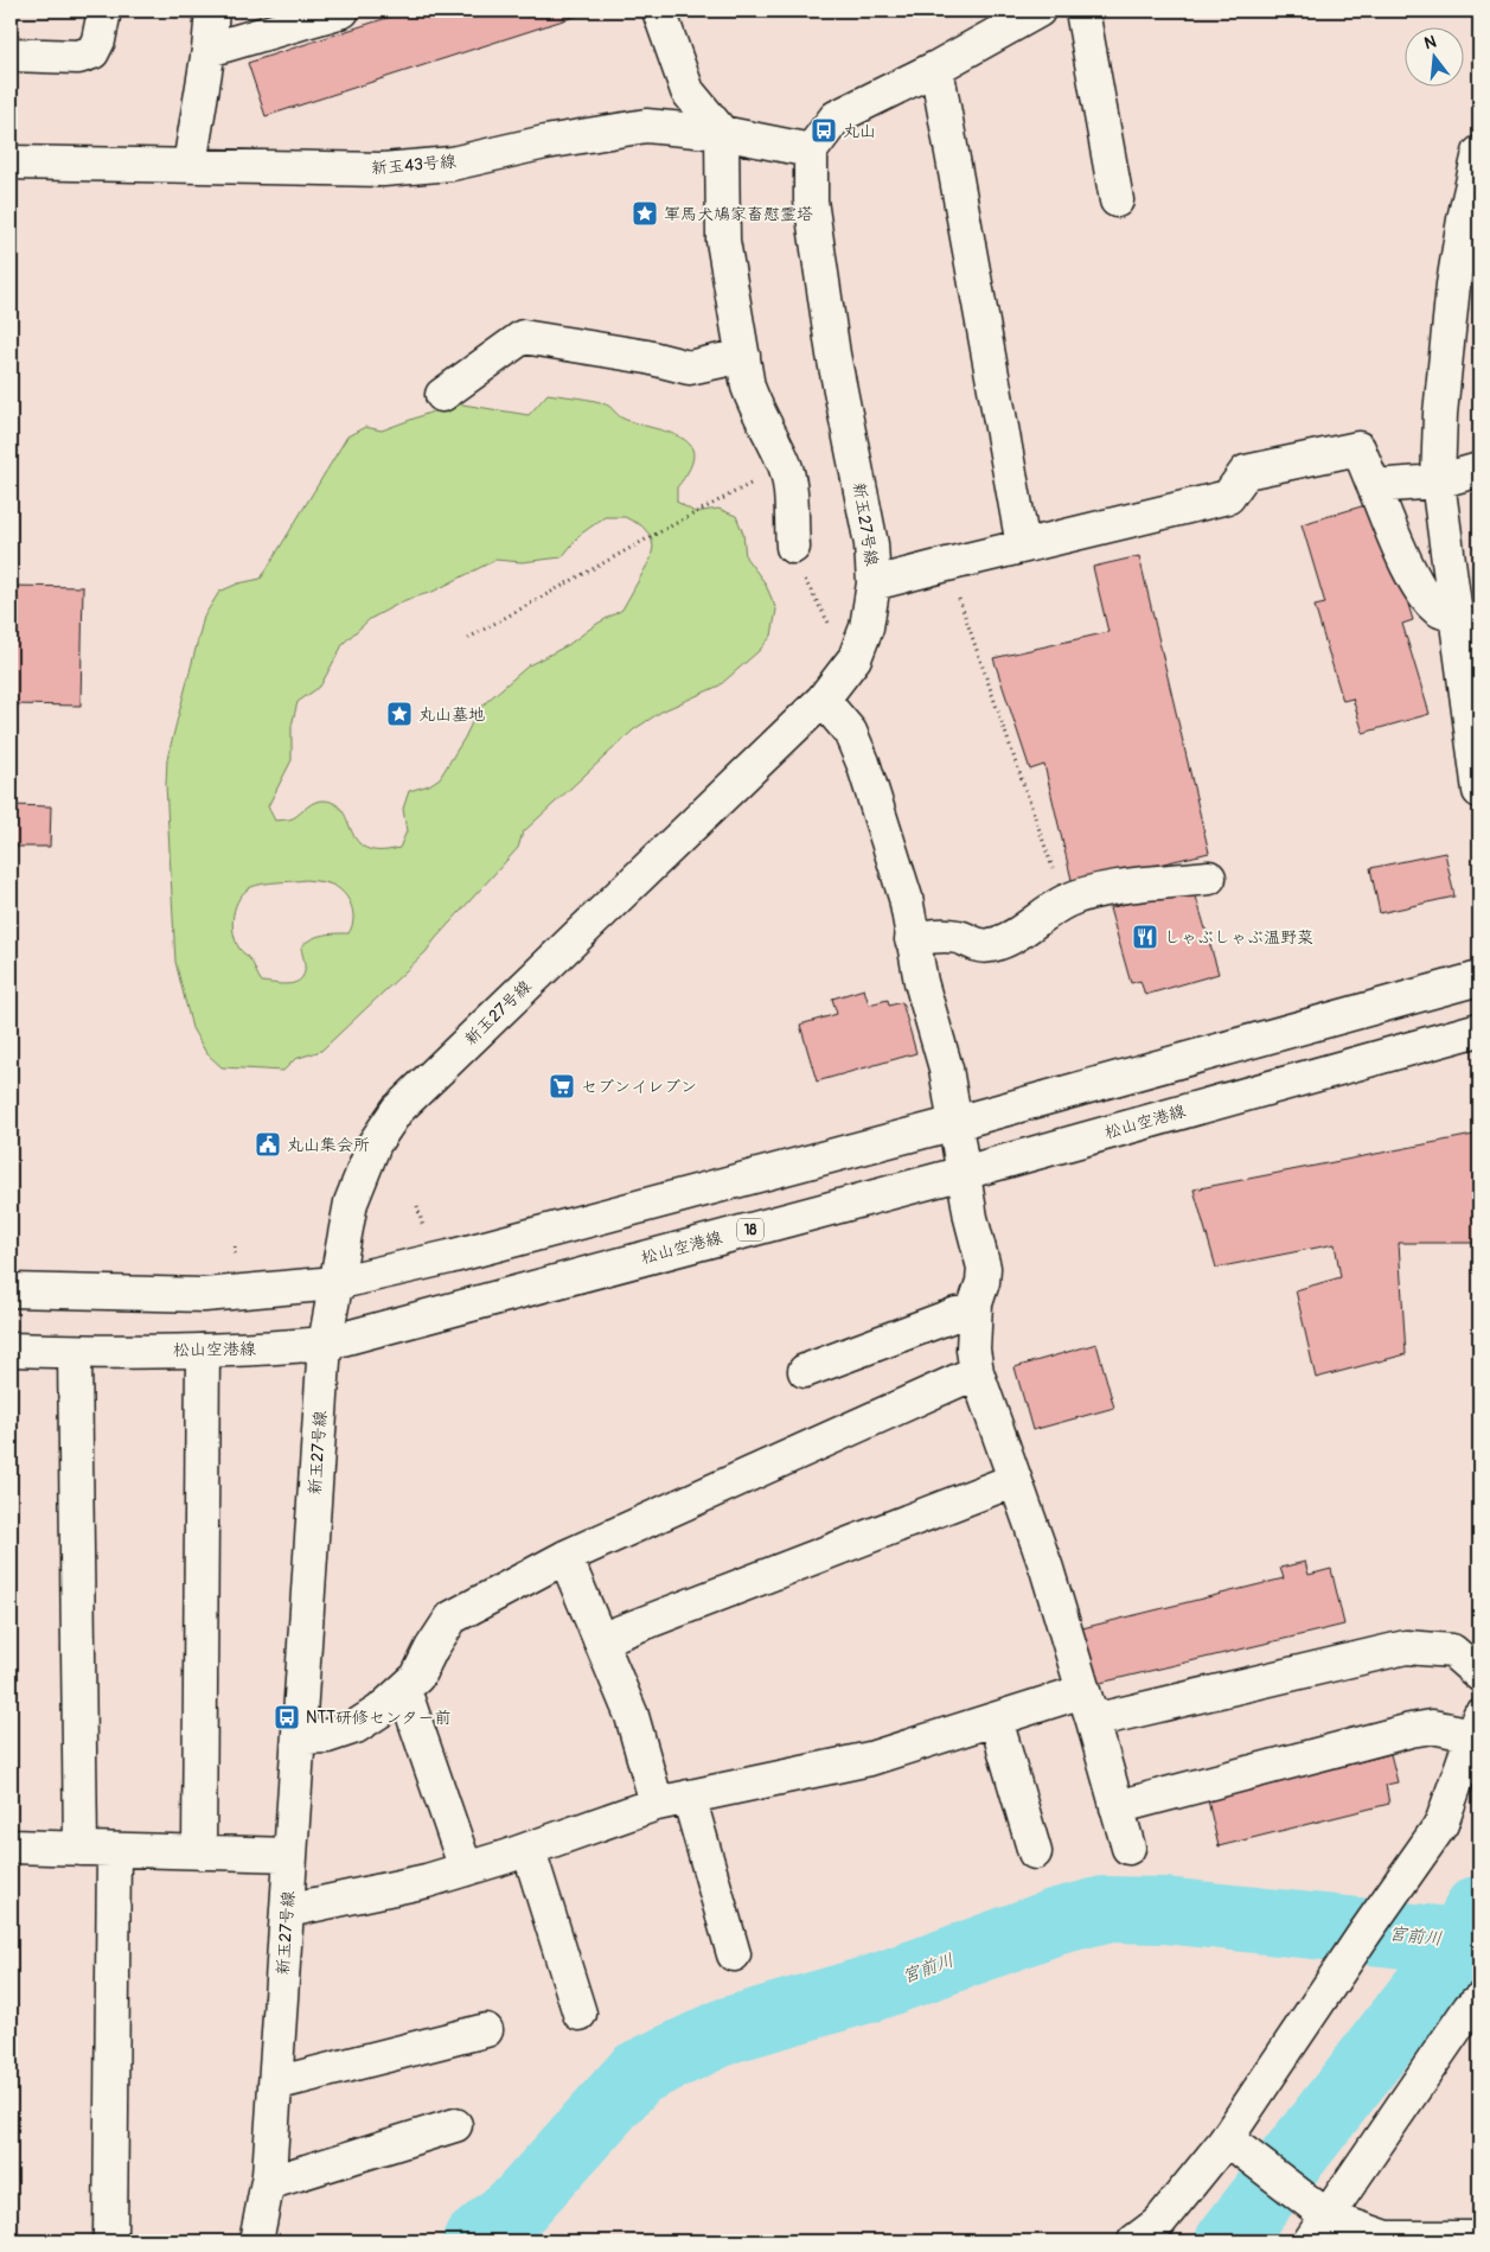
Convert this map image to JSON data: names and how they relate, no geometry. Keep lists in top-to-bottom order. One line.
{"streets":{"street":["新玉43号線","新玉27号線","松山空港線","18"]},"crossings":[["新玉43号線","新玉27号線"],["新玉27号線","松山空港線"]],"water":["宮前川"],"places":{"bus stop":["丸山","NTT研修センター前"],"place":["軍馬犬鳩家畜慰霊塔","丸山墓地"],"restaurant":["しゃぶしゃぶ温野菜"],"supermarket":["セブンイレブン"],"public building":["丸山集会所"]},"north":"top"}
